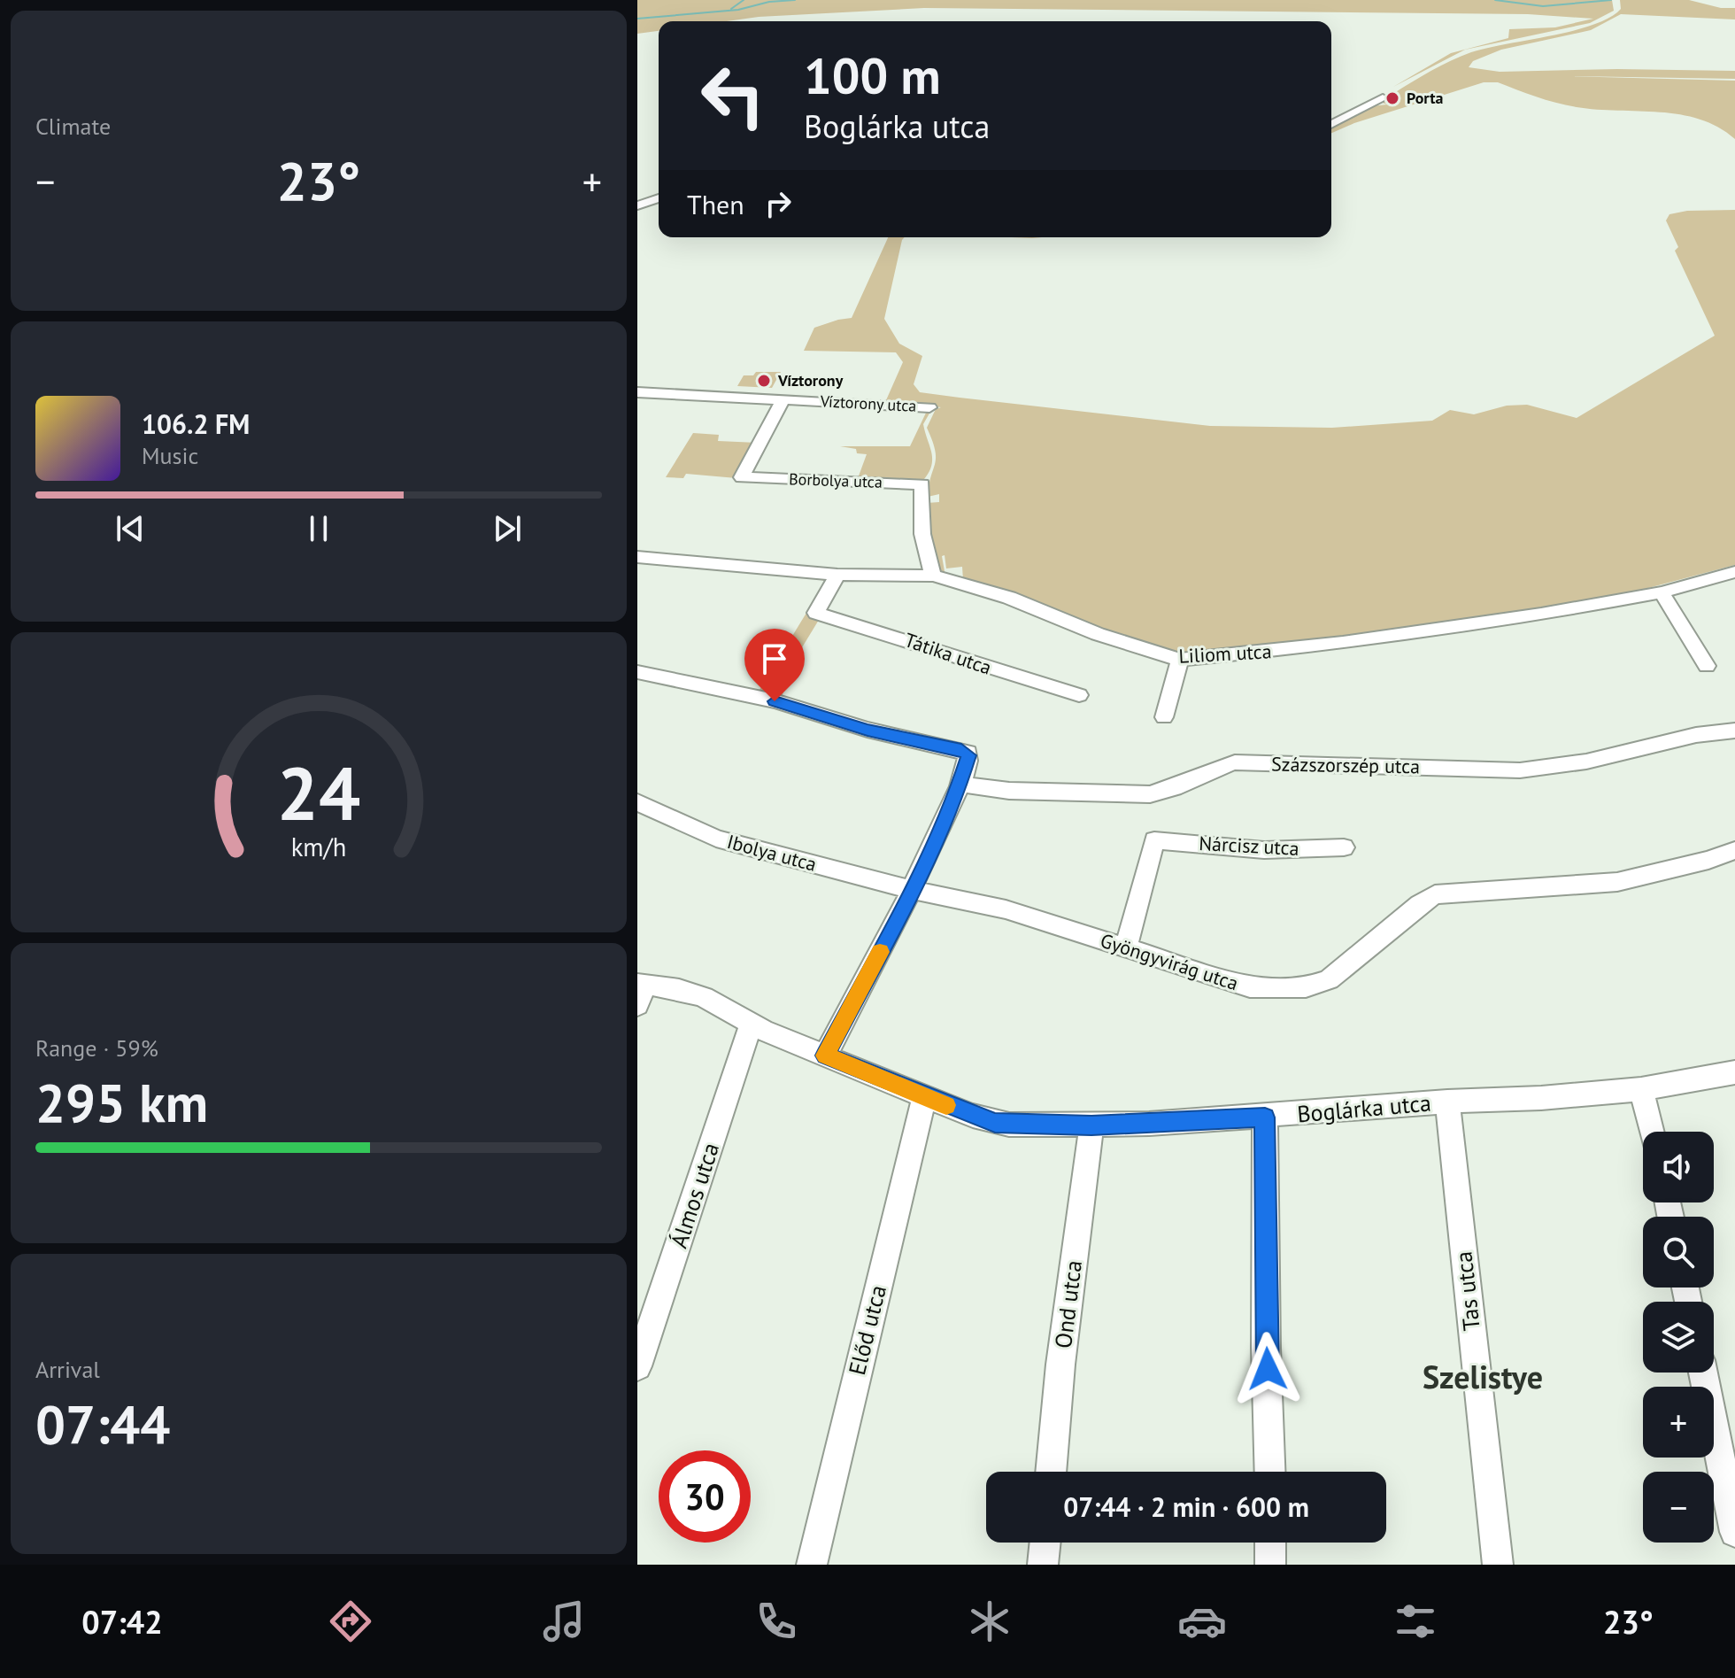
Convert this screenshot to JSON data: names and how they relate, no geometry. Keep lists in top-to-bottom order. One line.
{"streets":{"street":["Víztorony utca","Borbolya utca","Tátika utca","Liliom utca","Százszorszép utca","Nárcisz utca","Ibolya utca","Gyöngyvirág utca","Boglárka utca","Álmos utca","Tas utca","Ond utca","Előd utca"]},"crossings":[["Víztorony utca","Borbolya utca"],["Borbolya utca","Liliom utca"],["Tátika utca","Liliom utca"],["Nárcisz utca","Gyöngyvirág utca"],["Ibolya utca","Gyöngyvirág utca"],["Boglárka utca","Álmos utca"],["Boglárka utca","Tas utca"],["Boglárka utca","Ond utca"],["Boglárka utca","Előd utca"]],"districts":["Szelistye"],"places":["Porta","Víztorony"],"page":{"tile":["Climate",["Range · 59%","295 km"],["Arrival","07:44"]],"turn":["100 m","Boglárka utca"],"heat":["−","23°","+"],"then":"Then","song":["106.2 FM","Music"],"map_buttons":["+","−"],"limit":"30","trip":"07:44 · 2 min · 600 m","tabs":["07:42","23°"],"gauge":["24","km/h"]}}
